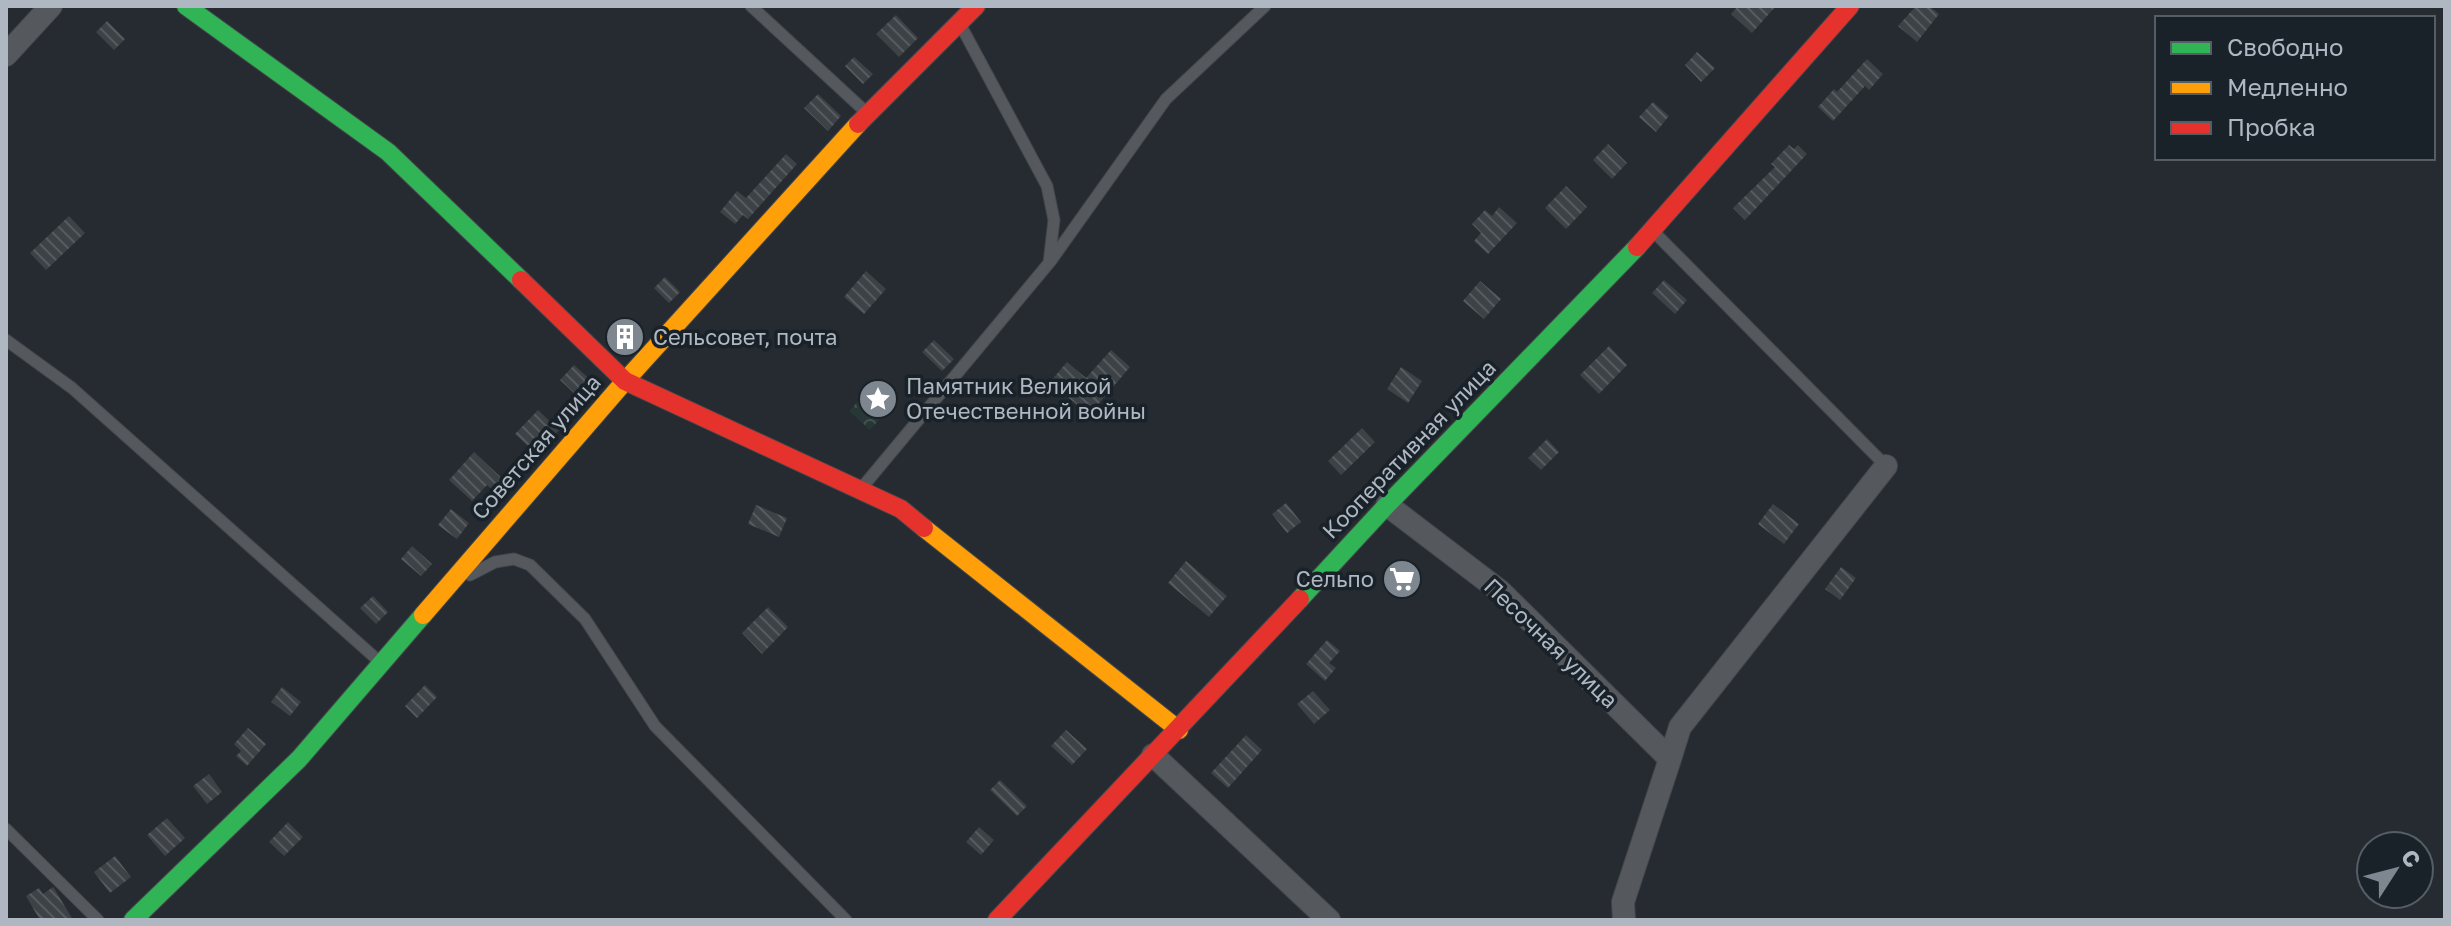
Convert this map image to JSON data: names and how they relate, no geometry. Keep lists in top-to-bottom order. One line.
{"streets":{"street":["Советская улица","Кооперативная улица","Песочная улица"]},"crossings":[["Кооперативная улица","Песочная улица"]],"places":{"building":["Сельсовет, почта"],"place":["Памятник Великой Отечественной войны"],"supermarket":["Сельпо"]},"legend":["Свободно","Медленно","Пробка"],"north":"top right"}
